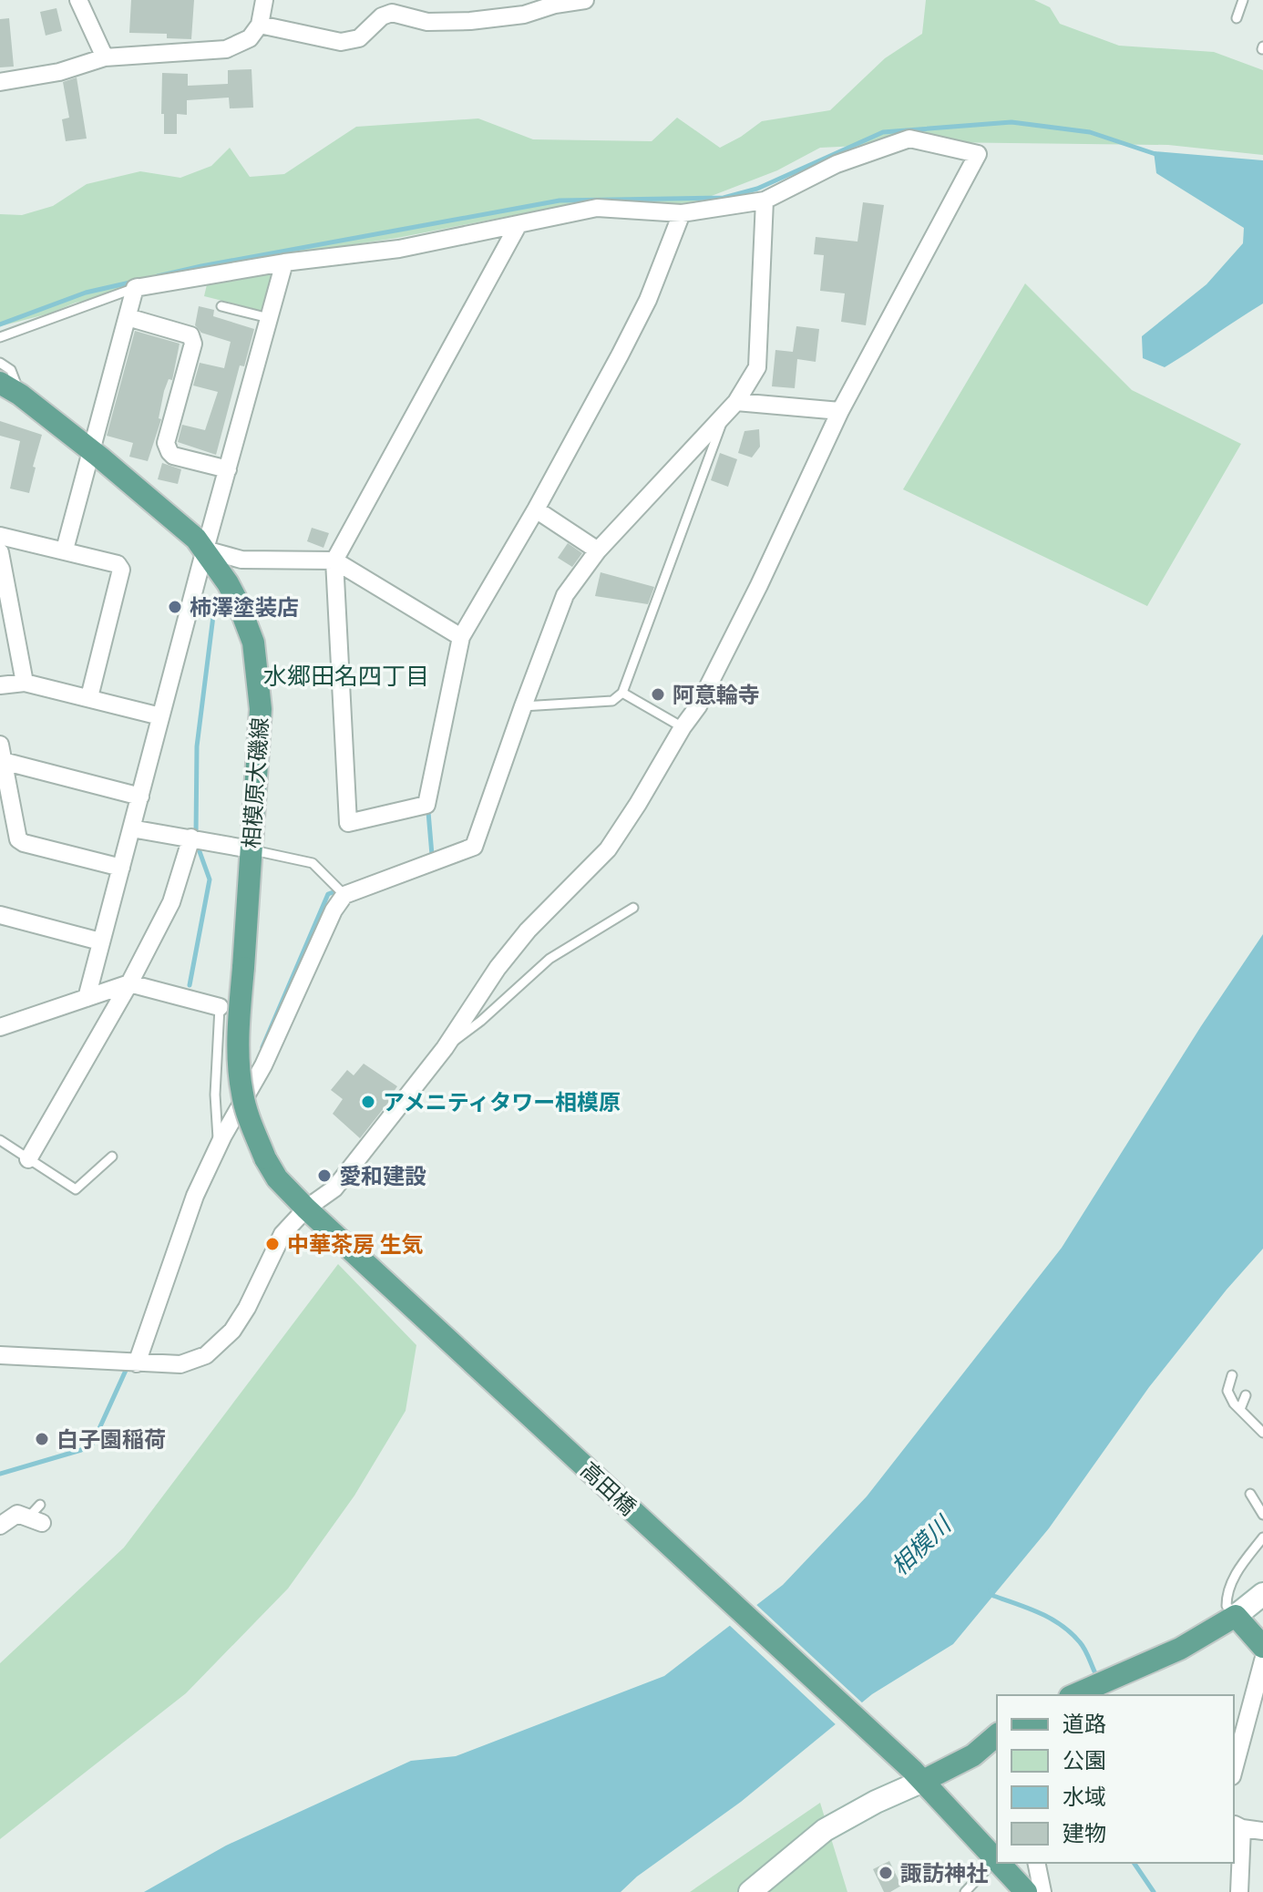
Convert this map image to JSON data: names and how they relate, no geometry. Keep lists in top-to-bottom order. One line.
{"streets":{"main road":["相模原大磯線","高田橋"]},"crossings":[["相模原大磯線","高田橋"]],"districts":["水郷田名四丁目"],"water":["相模川"],"places":["柿澤塗装店","阿意輪寺","アメニティタワー相模原","愛和建設","中華茶房 生気","白子園稲荷","諏訪神社"],"legend":["道路","公園","水域","建物"]}
